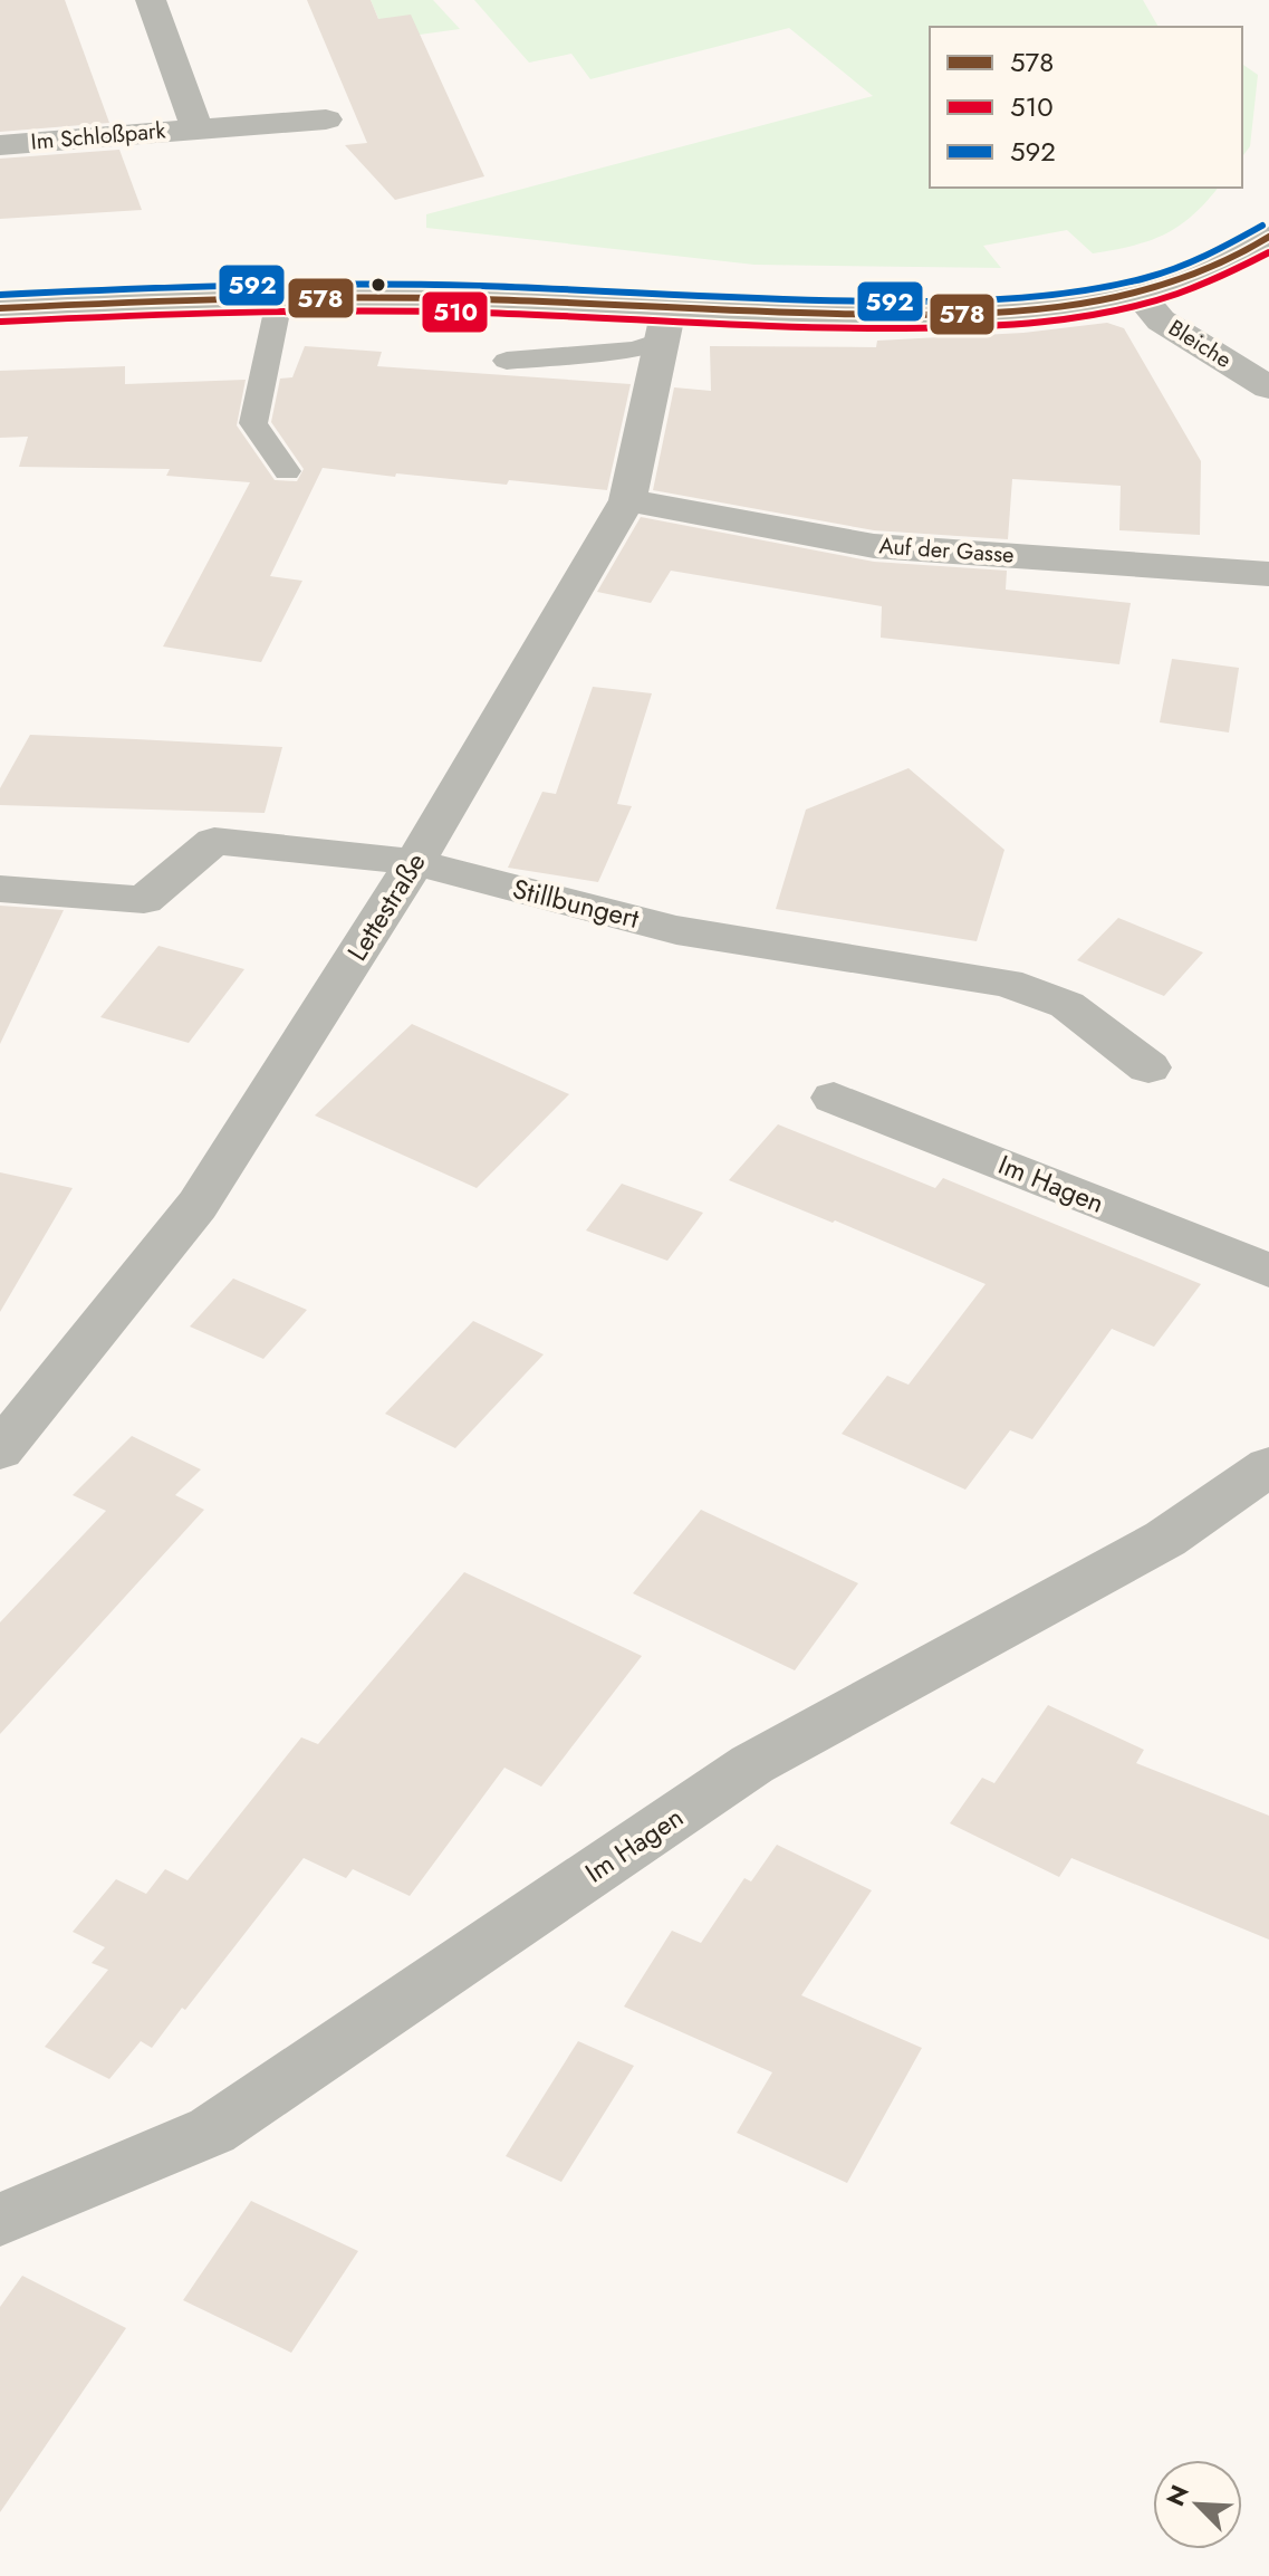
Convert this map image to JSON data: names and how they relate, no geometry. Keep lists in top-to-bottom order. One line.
{"streets":{"street":["Im Schloßpark","Bleiche","Auf der Gasse","Stillbungert","Lettestraße","Im Hagen"]},"crossings":[["Auf der Gasse","Lettestraße"],["Stillbungert","Lettestraße"]],"lines":["transit line 592","transit line 578","transit line 510"],"legend":["578","510","592"],"north":"top left"}
